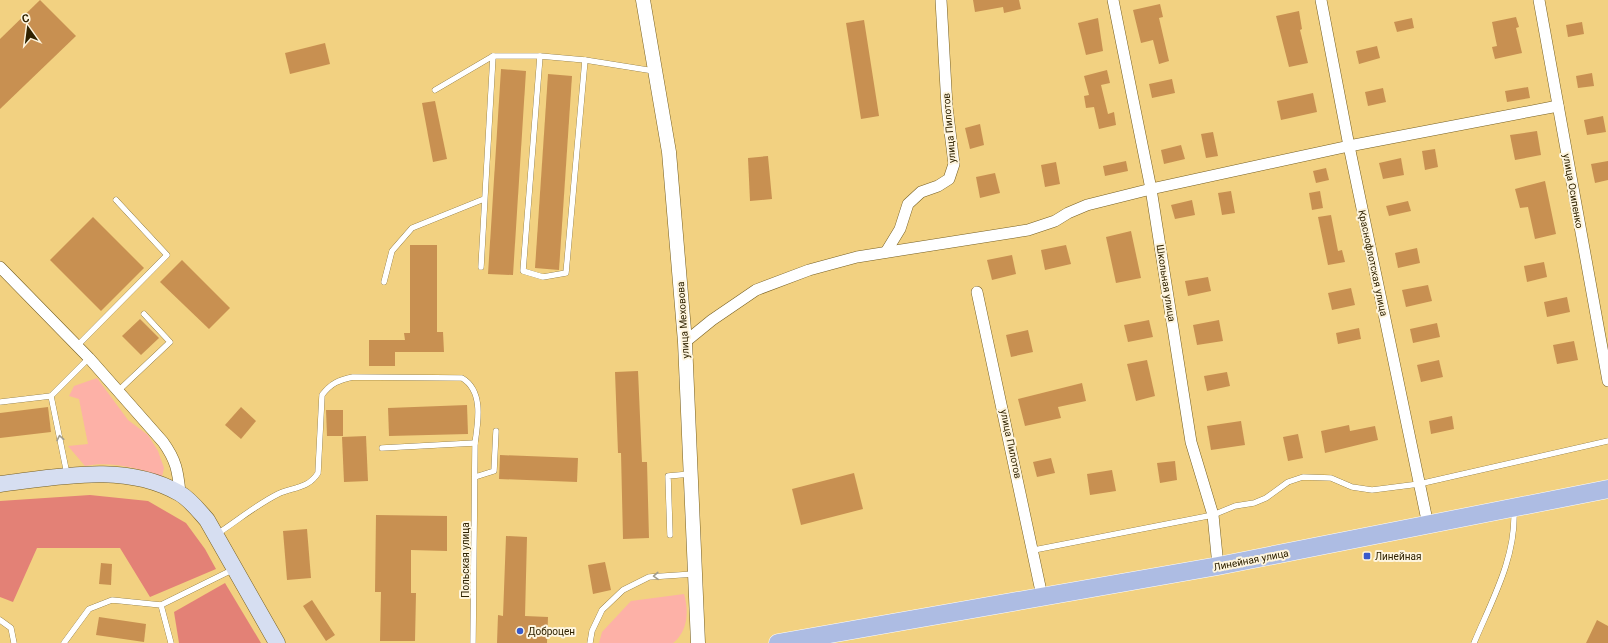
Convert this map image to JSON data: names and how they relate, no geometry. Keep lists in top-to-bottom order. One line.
{"streets":{"main road":["Линейная улица"],"street":["улица Пилотов","улица Осипенко","Краснофлотская улица","Школьная улица","улица Меховова"],"lane":["Польская улица"]},"crossings":[["улица Пилотов","Линейная улица"],["Краснофлотская улица","Линейная улица"],["Школьная улица","Линейная улица"]],"places":{"transit":["Линейная"],"other":["Доброцен"]},"north":"top"}
